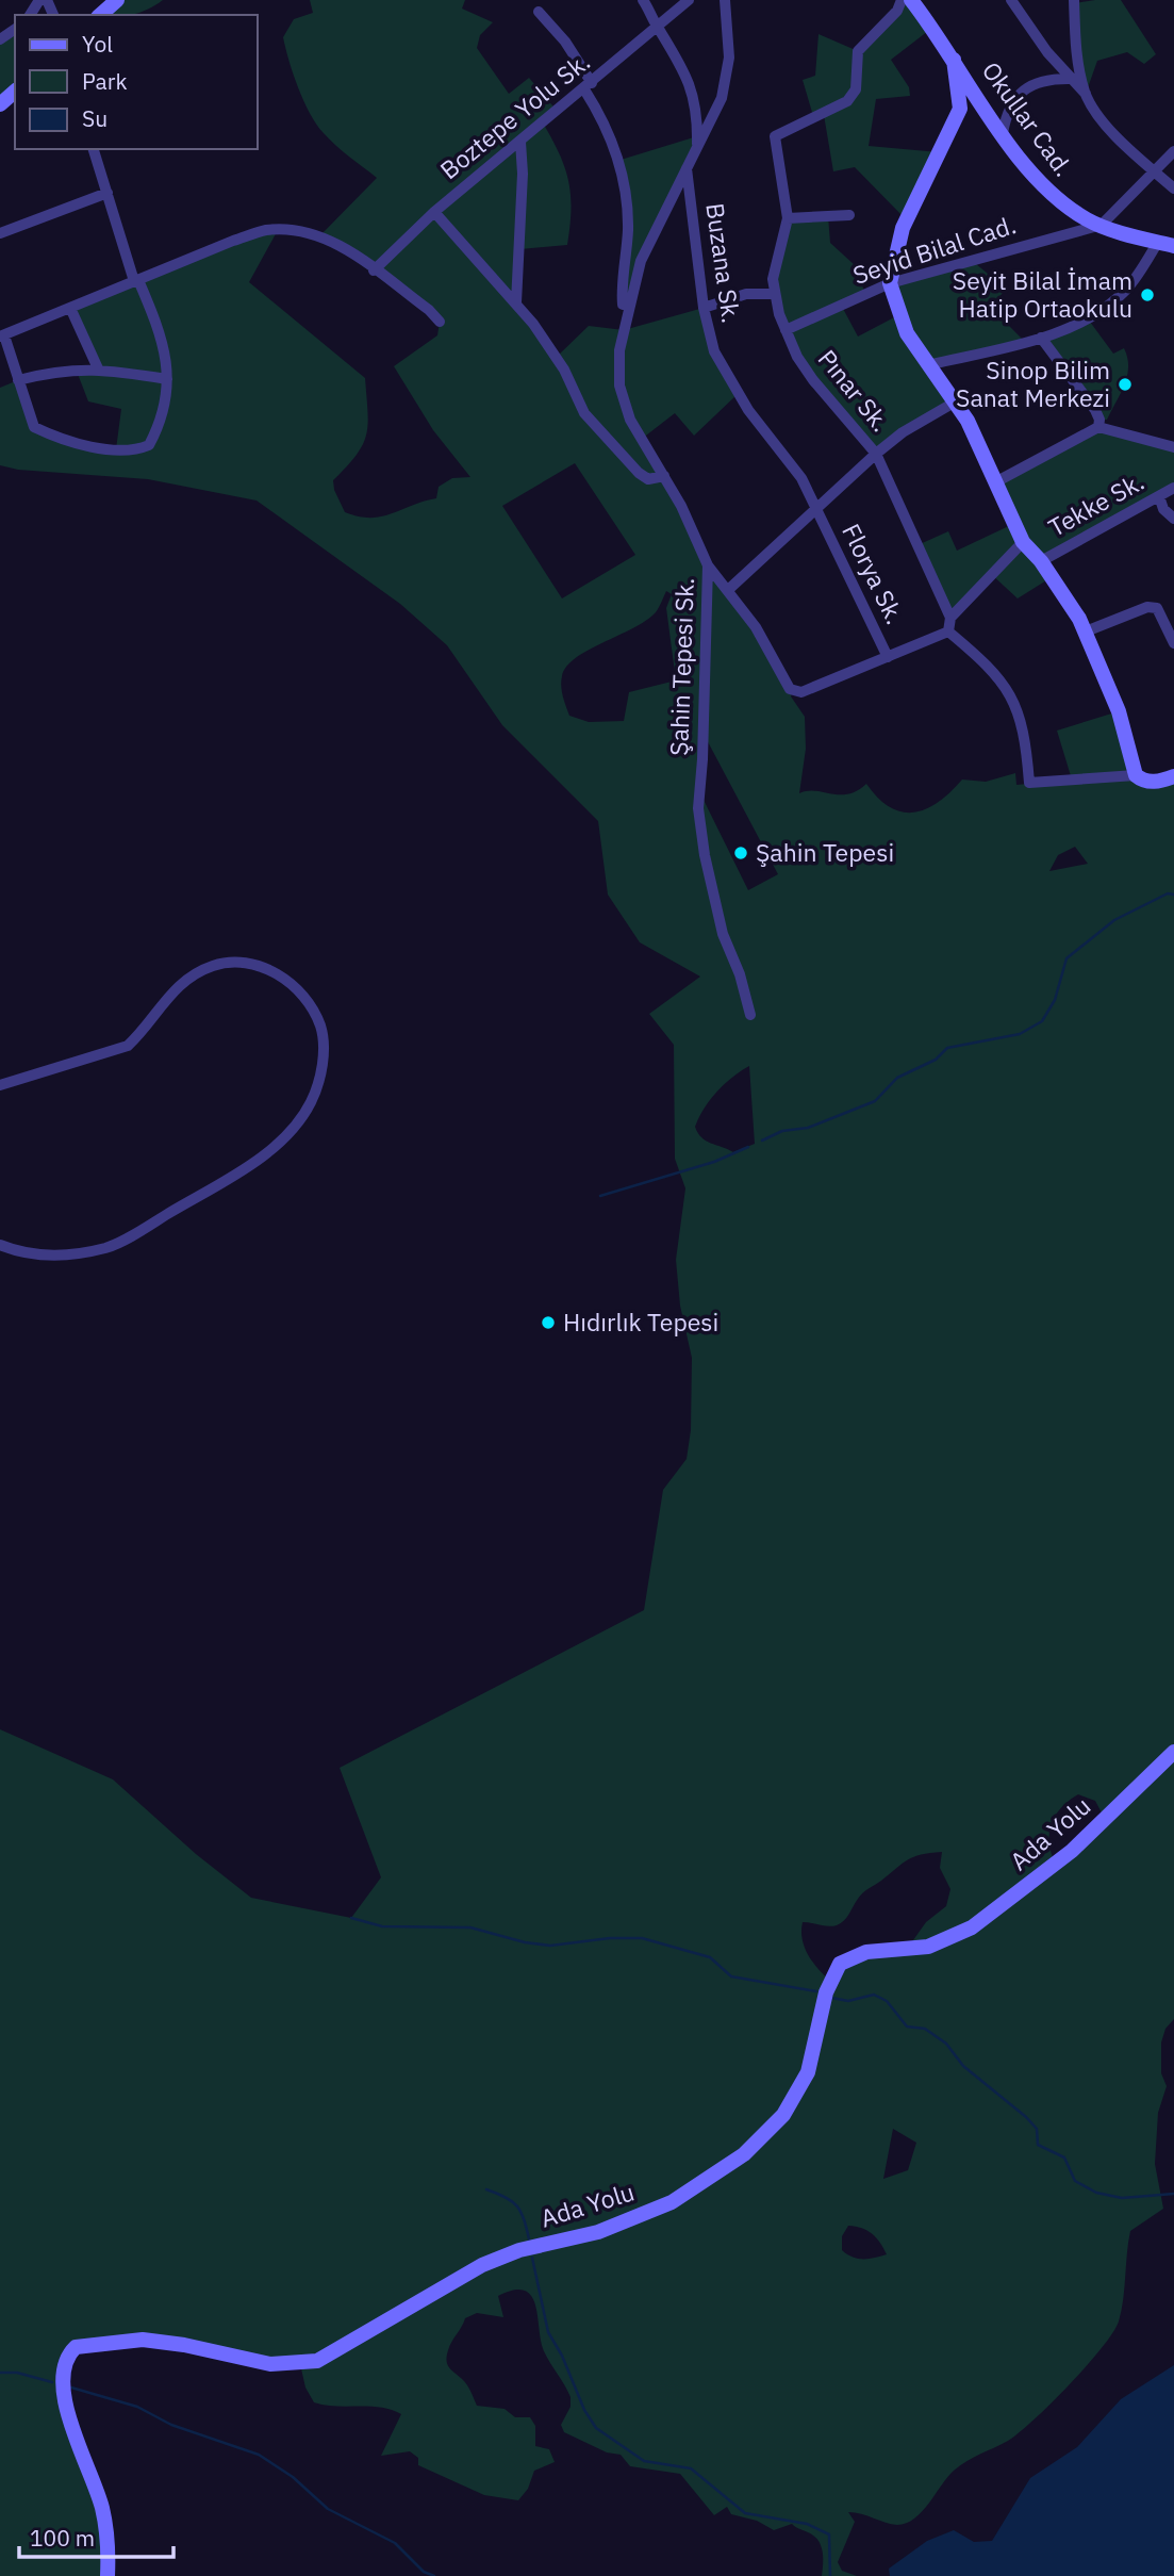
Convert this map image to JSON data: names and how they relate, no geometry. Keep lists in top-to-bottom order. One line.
{"streets":{"street":["Boztepe Yolu Sk.","Okullar Cad.","Seyid Bilal Cad.","Buzana Sk.","Pınar Sk.","Tekke Sk.","Florya Sk.","Şahin Tepesi Sk.","Ada Yolu"]},"crossings":[["Okullar Cad.","Seyid Bilal Cad."],["Seyid Bilal Cad.","Pınar Sk."],["Buzana Sk.","Florya Sk."],["Buzana Sk.","Şahin Tepesi Sk."]],"places":["Seyit Bilal İmam Hatip Ortaokulu","Sinop Bilim Sanat Merkezi","Şahin Tepesi","Hıdırlık Tepesi"],"legend":["Yol","Park","Su"],"scale_bar":"100 m"}
